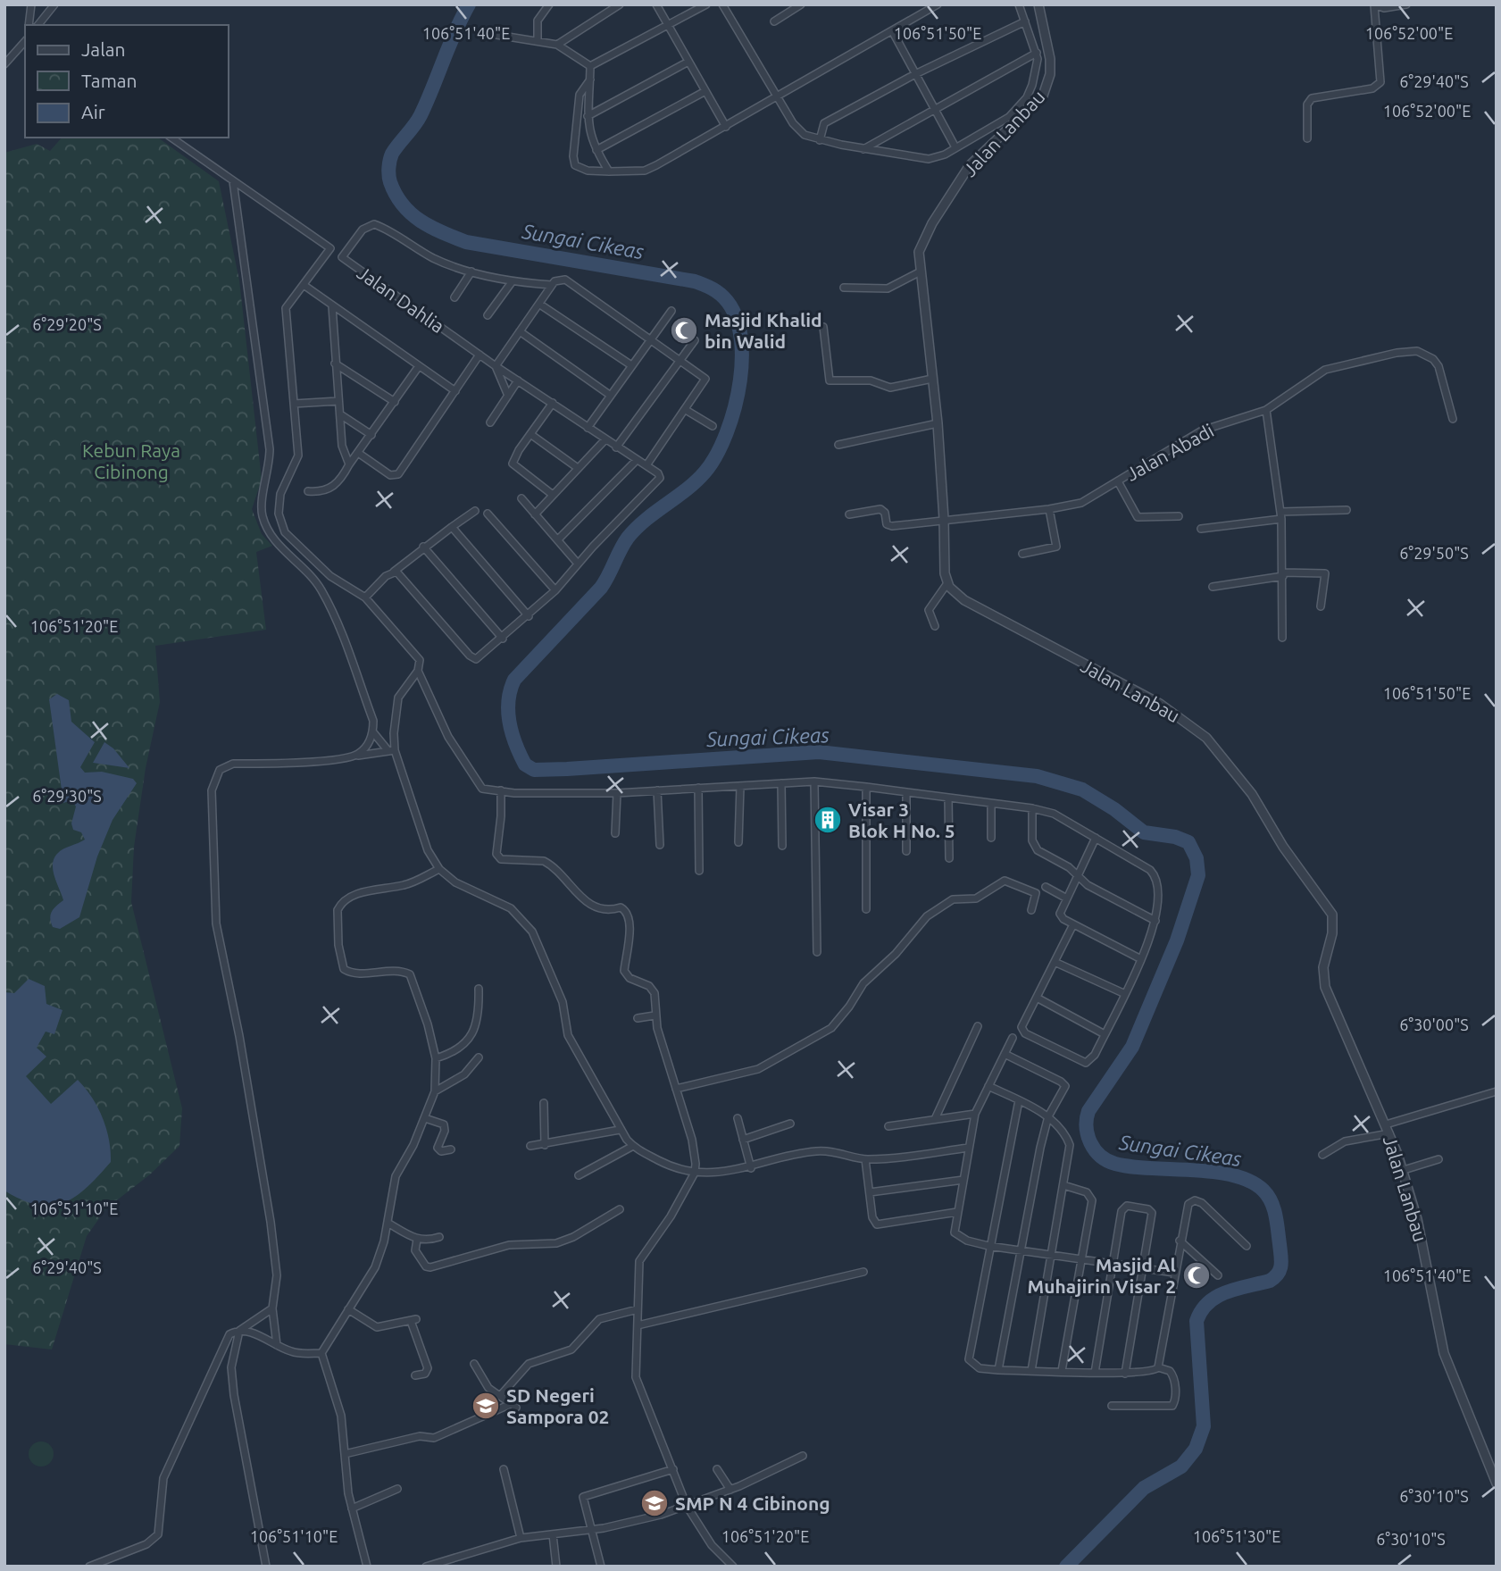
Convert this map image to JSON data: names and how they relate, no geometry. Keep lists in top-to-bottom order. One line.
{"streets":{"street":["Jalan Lanbau","Jalan Dahlia","Jalan Abadi"]},"crossings":[["Jalan Lanbau","Jalan Abadi"]],"water":["Sungai Cikeas"],"parks":["Kebun Raya Cibinong"],"places":{"mosque":["Masjid Khalid bin Walid","Masjid Al Muhajirin Visar 2"],"building":["Visar 3 Blok H No. 5"],"school or university":["SD Negeri Sampora 02","SMP N 4 Cibinong"]},"legend":["Jalan","Taman","Air"],"coordinates":["106°51'50\"E","106°52'00\"E","106°51'40\"E","6°29'40\"S","6°29'20\"S","6°29'50\"S","106°51'20\"E","6°29'30\"S","6°30'00\"S","106°51'10\"E","6°30'10\"S","106°51'30\"E"]}
